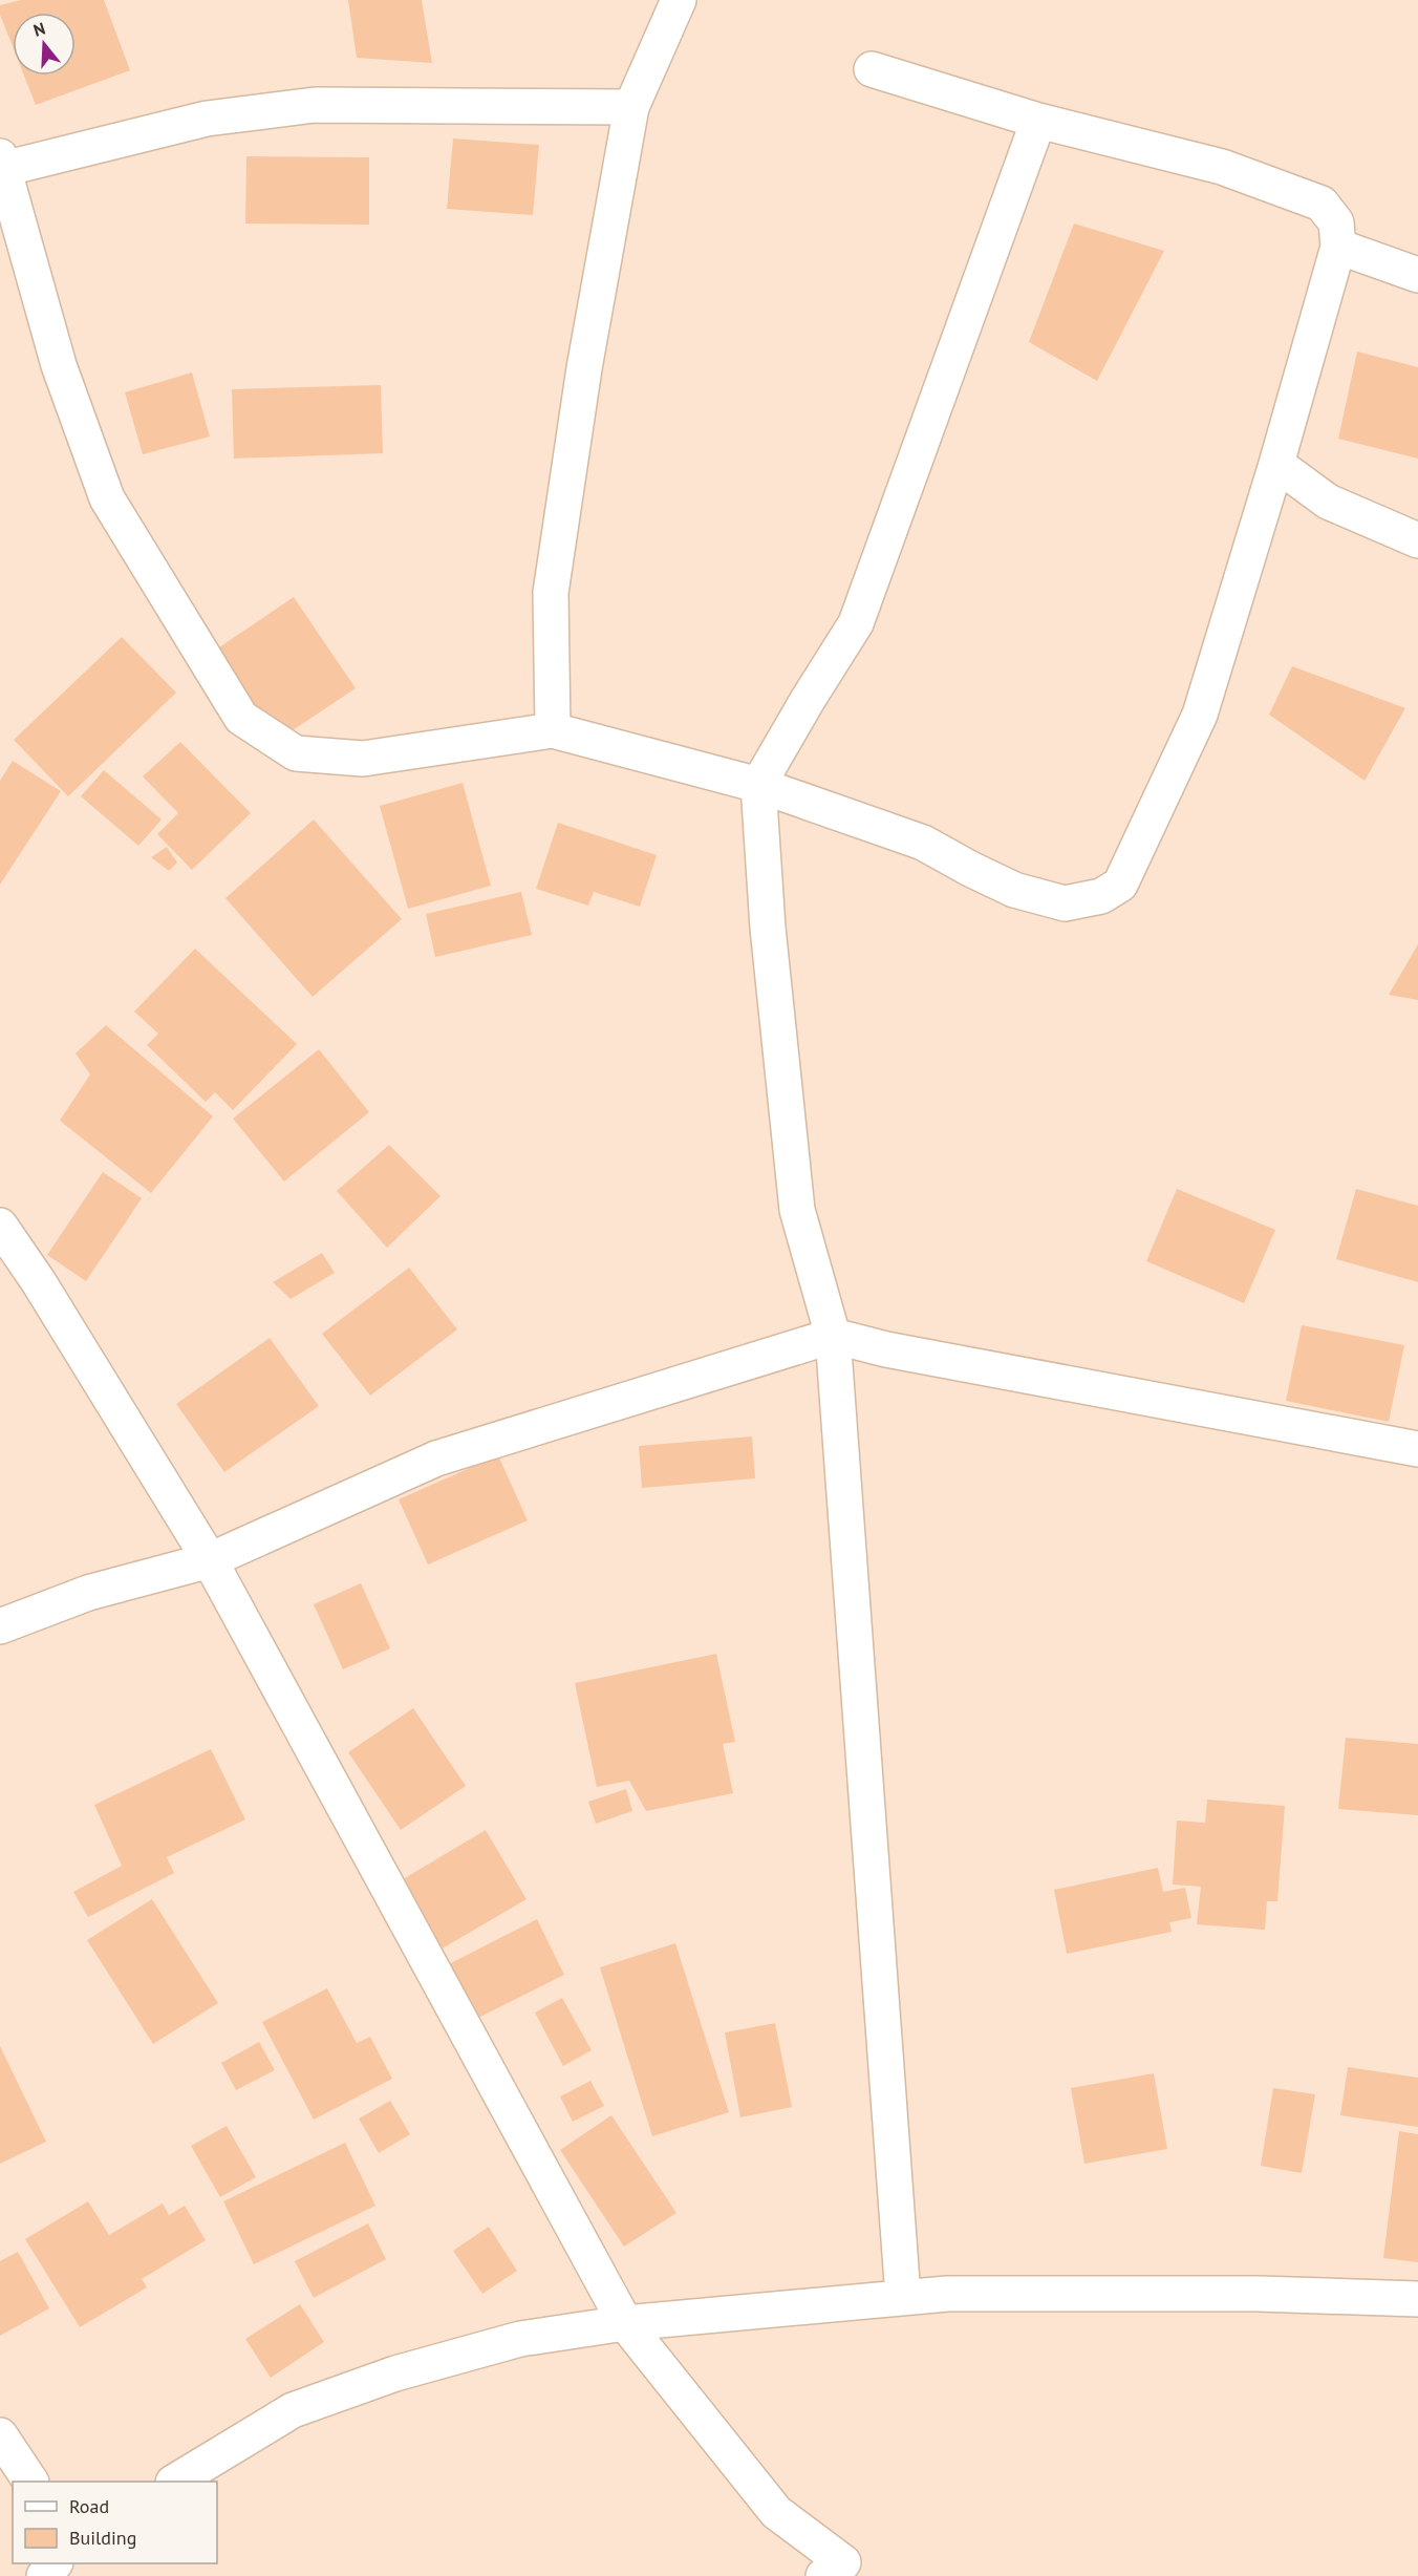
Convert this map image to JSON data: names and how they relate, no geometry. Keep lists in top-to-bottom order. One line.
{"legend":["Road","Building"],"north":"top"}
